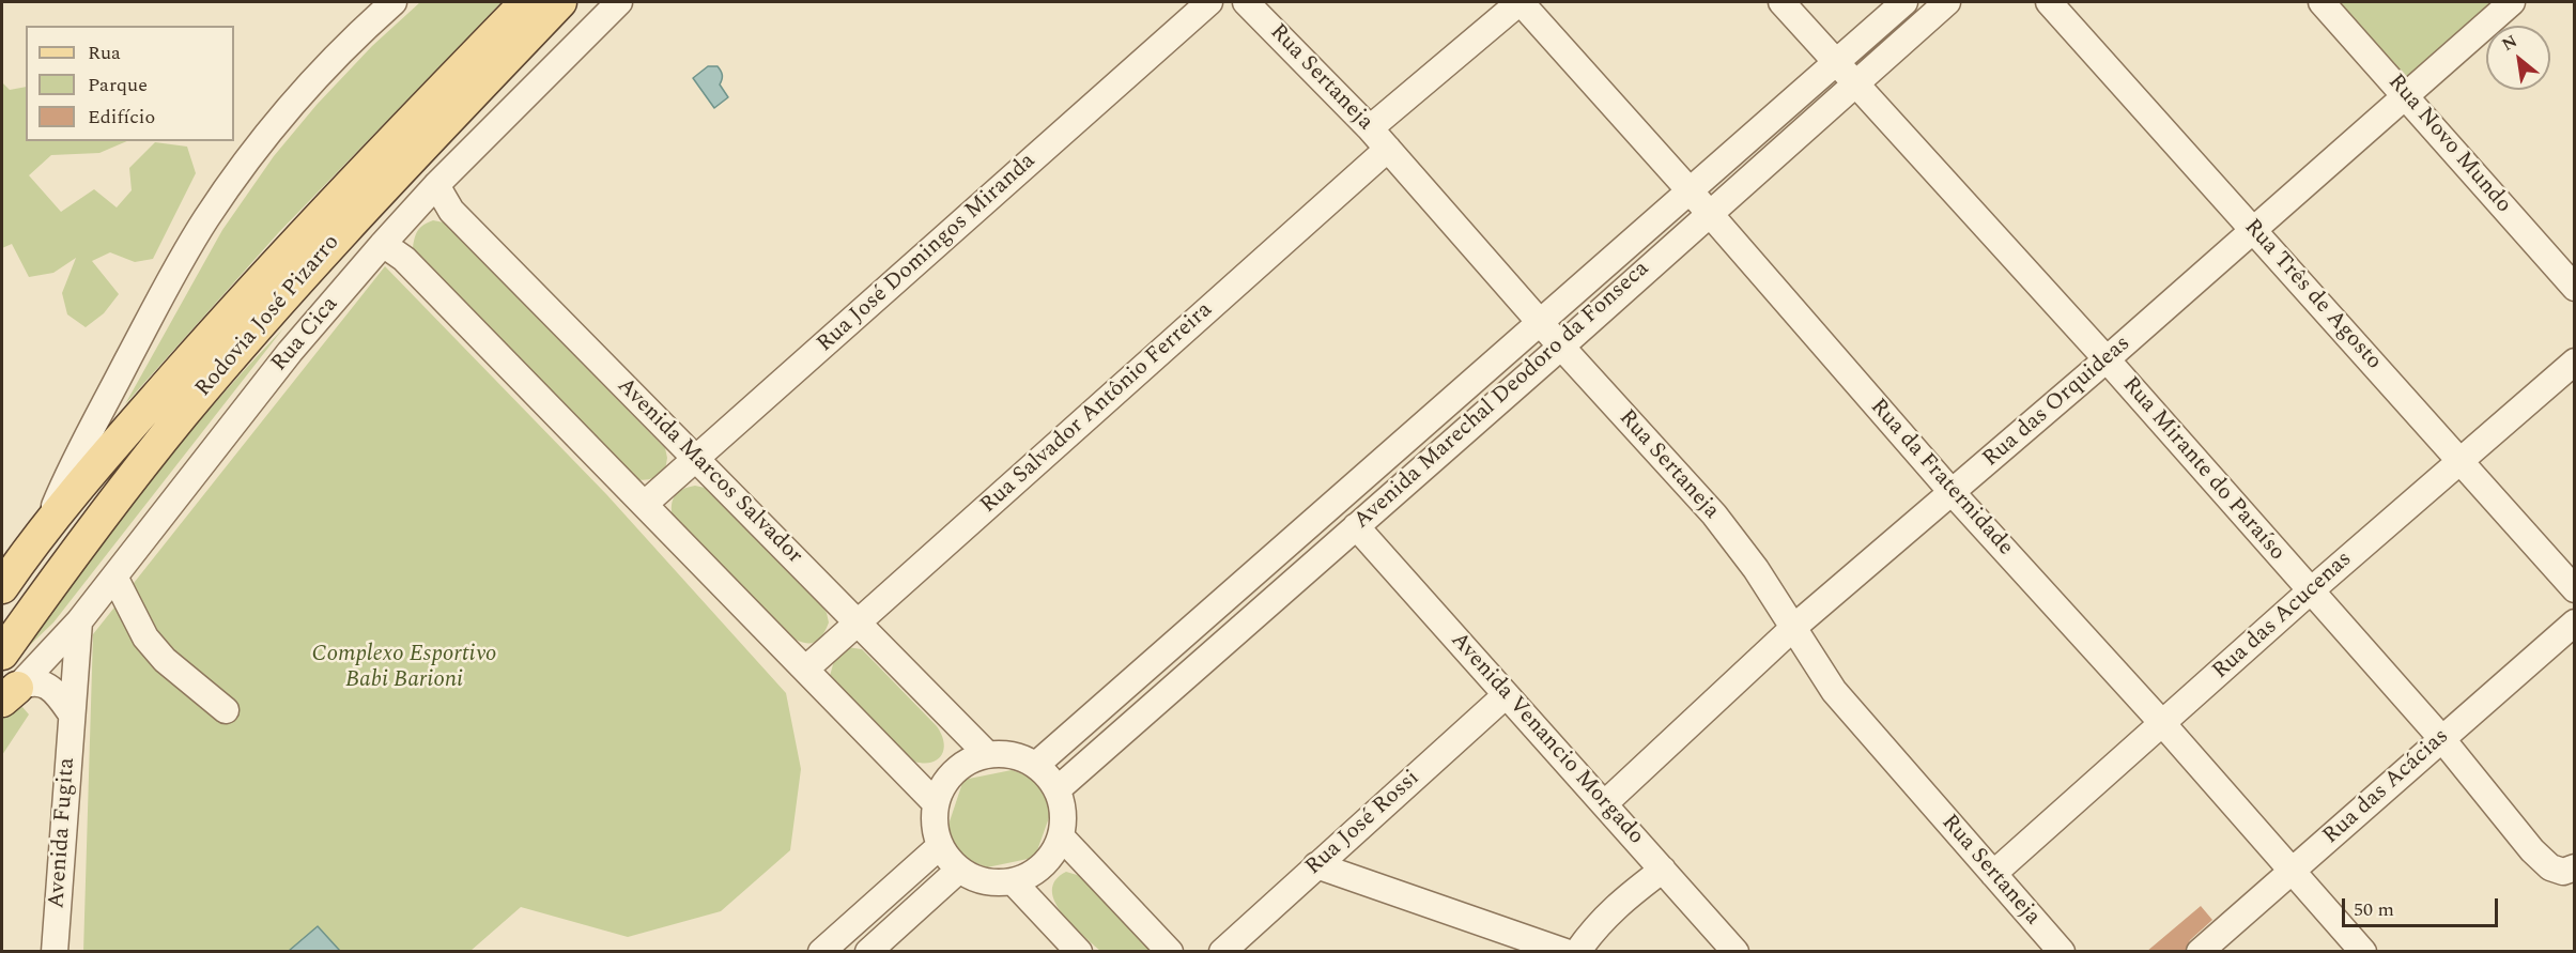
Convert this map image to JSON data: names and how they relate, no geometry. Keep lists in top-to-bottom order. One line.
{"streets":{"main road":["Rodovia José Pizarro"],"street":["Rua Sertaneja","Rua Novo Mundo","Rua José Domingos Miranda","Rua Três de Agosto","Rua Cica","Avenida Marechal Deodoro da Fonseca","Rua das Orquideas","Rua Salvador Antônio Ferreira","Rua Mirante do Paraíso","Avenida Marcos Salvador","Rua da Fraternidade","Rua das Acucenas","Avenida Venancio Morgado","Rua das Acácias","Rua José Rossi","Avenida Fugita"]},"crossings":[["Rua Sertaneja","Avenida Marechal Deodoro da Fonseca"],["Rua Sertaneja","Rua das Orquideas"],["Rua Sertaneja","Rua Salvador Antônio Ferreira"],["Rua Sertaneja","Rua das Acucenas"],["Rua Novo Mundo","Rua das Orquideas"],["Rua José Domingos Miranda","Avenida Marcos Salvador"],["Rua Três de Agosto","Rua das Orquideas"],["Rua Três de Agosto","Rua das Acucenas"],["Rua Cica","Avenida Marcos Salvador"],["Rua Cica","Avenida Fugita"],["Avenida Marechal Deodoro da Fonseca","Rua Mirante do Paraíso"],["Avenida Marechal Deodoro da Fonseca","Avenida Marcos Salvador"],["Avenida Marechal Deodoro da Fonseca","Rua da Fraternidade"],["Avenida Marechal Deodoro da Fonseca","Avenida Venancio Morgado"],["Rua das Orquideas","Rua Mirante do Paraíso"],["Rua das Orquideas","Rua da Fraternidade"],["Rua das Orquideas","Avenida Venancio Morgado"],["Rua Salvador Antônio Ferreira","Avenida Marcos Salvador"],["Rua Mirante do Paraíso","Rua das Acucenas"],["Rua Mirante do Paraíso","Rua das Acácias"],["Rua da Fraternidade","Rua das Acucenas"],["Rua da Fraternidade","Rua das Acácias"],["Avenida Venancio Morgado","Rua José Rossi"]],"parks":["Complexo Esportivo Babi Barioni"],"legend":["Rua","Parque","Edifício"],"scale_bar":"50 m","north":"top left"}
